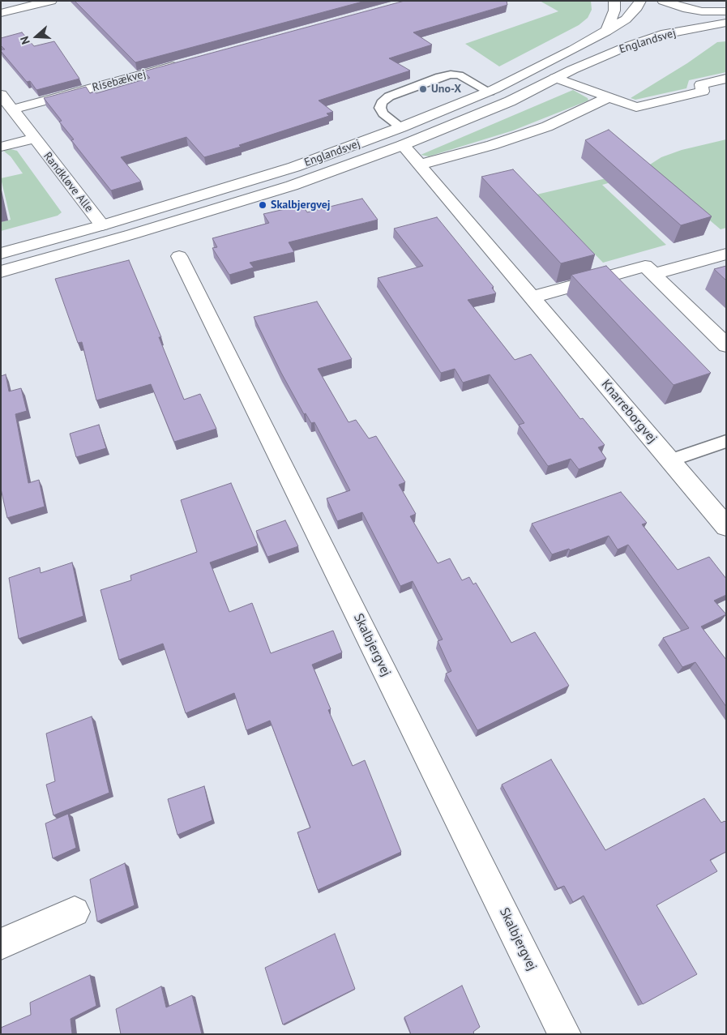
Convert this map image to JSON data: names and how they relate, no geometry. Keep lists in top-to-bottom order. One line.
{"streets":{"street":["Englandsvej","Risebækvej","Randkløve Alle","Knarreborgvej","Skalbjergvej"]},"crossings":[["Englandsvej","Randkløve Alle"],["Englandsvej","Knarreborgvej"],["Risebækvej","Randkløve Alle"]],"places":["Uno-X","Skalbjergvej"],"north":"left"}
